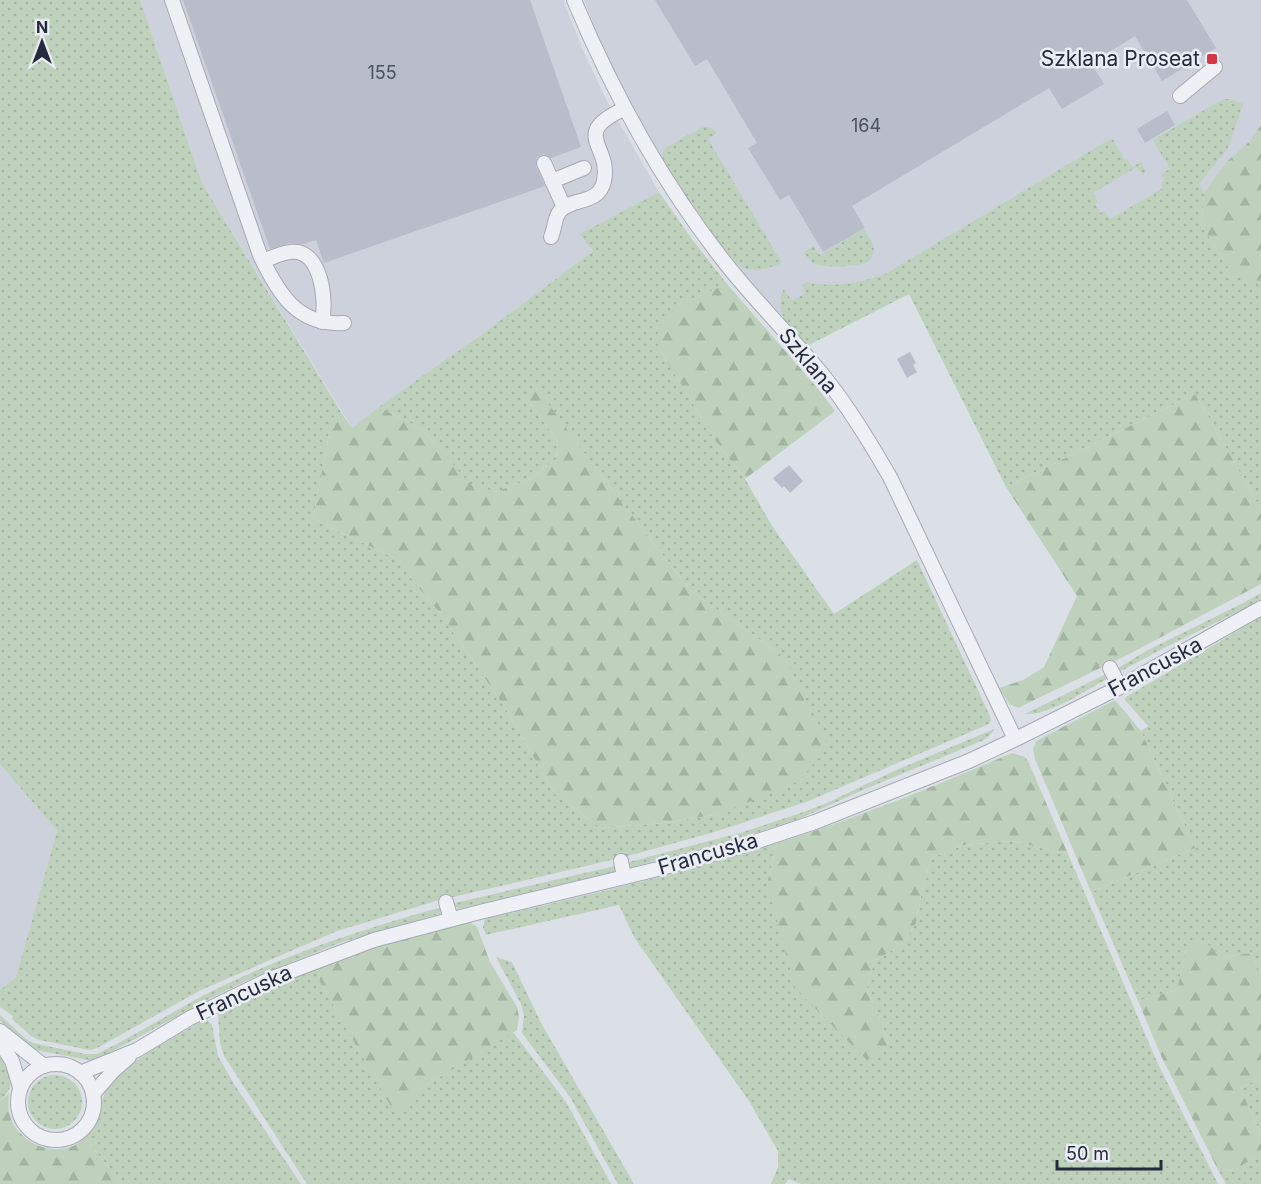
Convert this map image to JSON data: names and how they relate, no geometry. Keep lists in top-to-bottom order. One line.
{"streets":{"street":["Szklana","Francuska"]},"crossings":[["Szklana","Francuska"]],"places":{"transit":["Szklana Proseat"]},"house_numbers":["155","164"],"scale_bar":"50 m","north":"top"}
